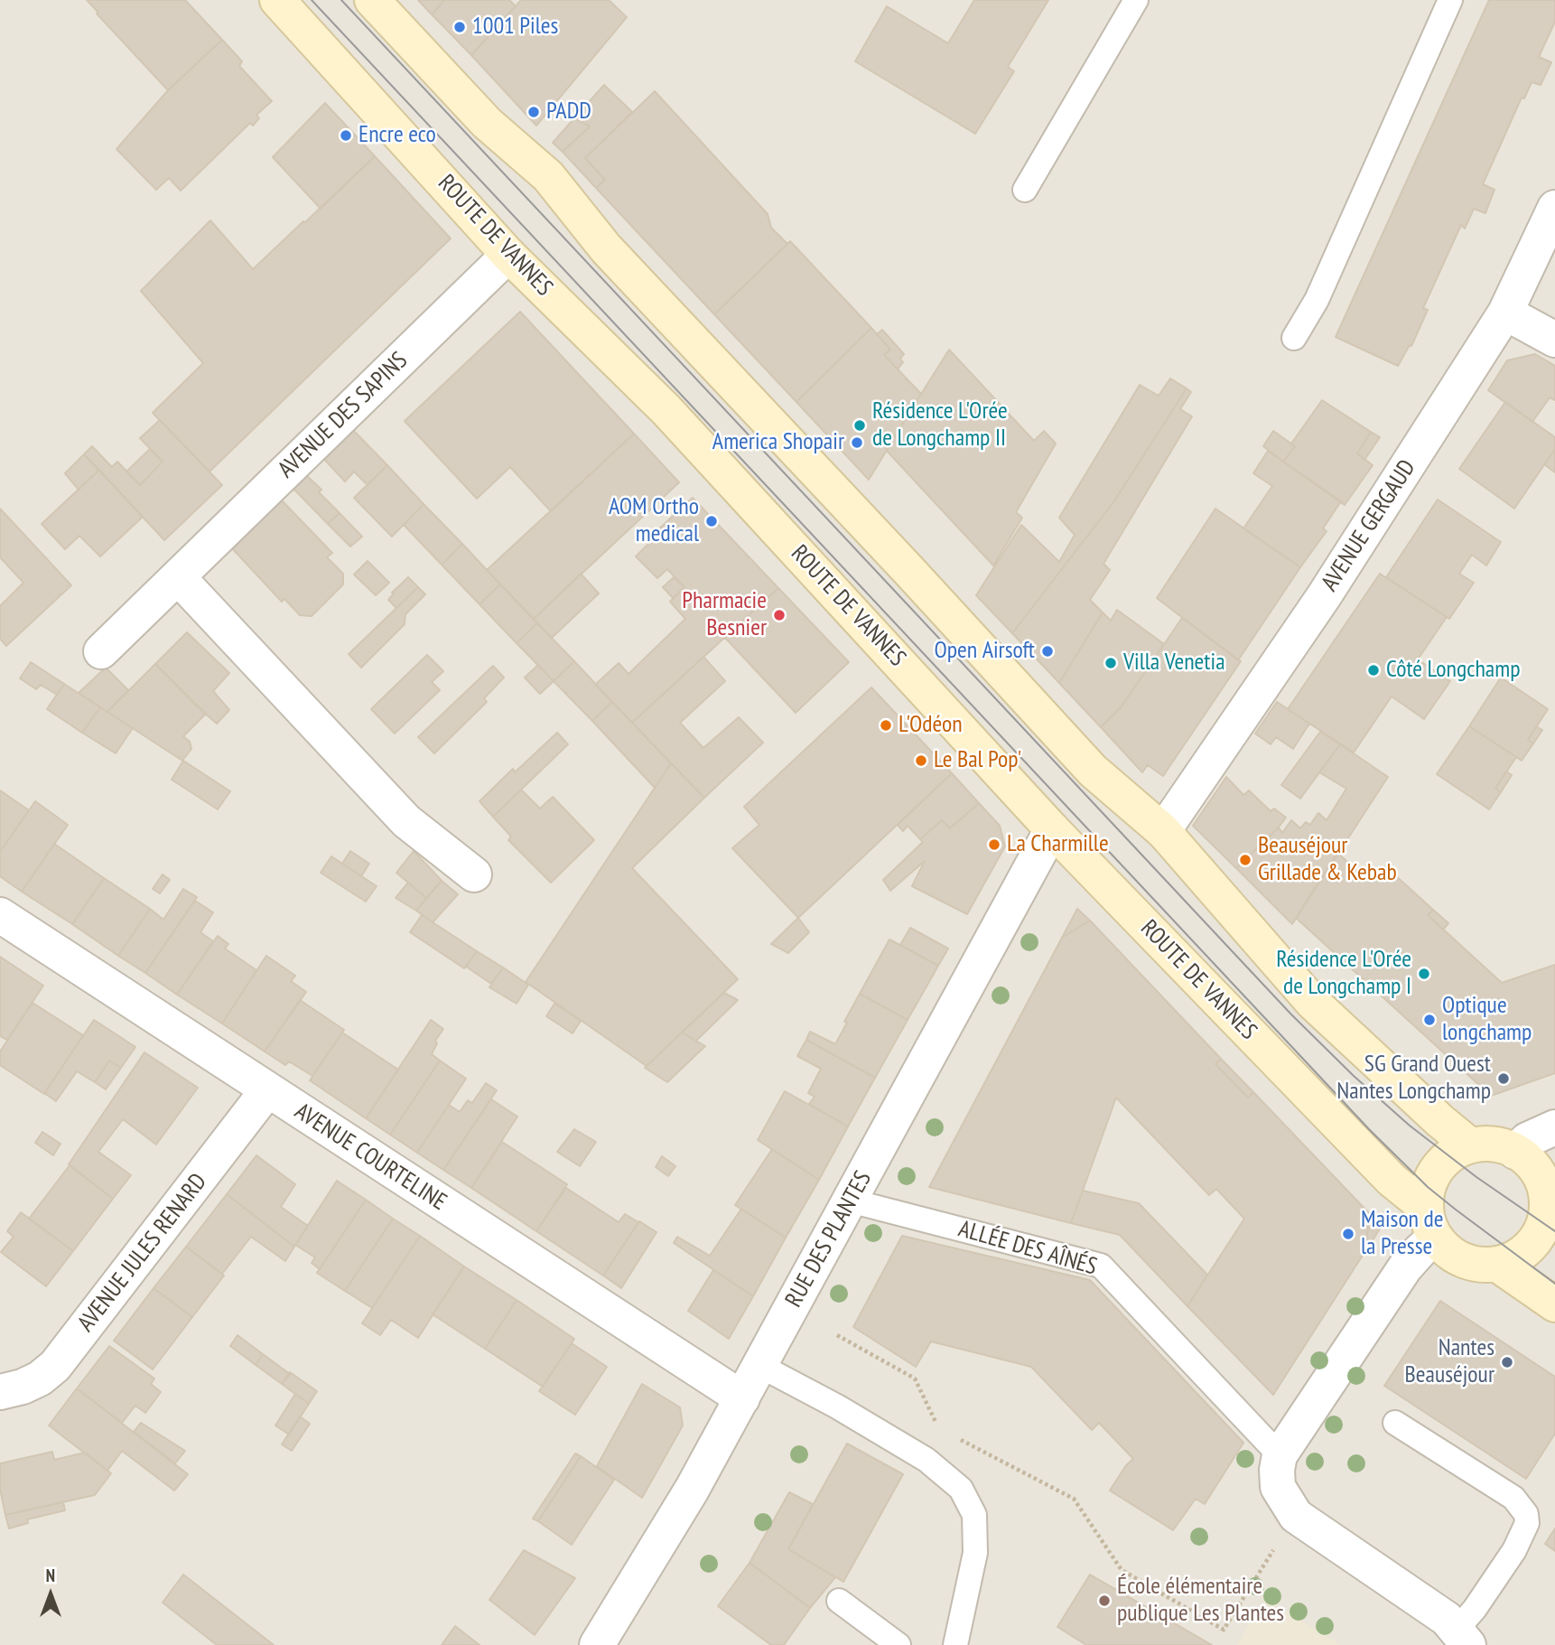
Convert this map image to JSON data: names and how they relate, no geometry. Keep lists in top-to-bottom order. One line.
{"streets":{"main road":["ROUTE DE VANNES"],"street":["AVENUE DES SAPINS","AVENUE GERGAUD","AVENUE COURTELINE","RUE DES PLANTES","AVENUE JULES RENARD"],"lane":["ALLÉE DES AÎNÉS"]},"crossings":[["ROUTE DE VANNES","AVENUE DES SAPINS"],["ROUTE DE VANNES","RUE DES PLANTES"],["AVENUE COURTELINE","RUE DES PLANTES"],["AVENUE COURTELINE","AVENUE JULES RENARD"],["RUE DES PLANTES","ALLÉE DES AÎNÉS"]],"places":["1001 Piles","PADD","Encre eco","Résidence L'Orée de Longchamp II","America Shopair","AOM Ortho medical","Pharmacie Besnier","Open Airsoft","Villa Venetia","Côté Longchamp","L'Odéon","Le Bal Pop'","La Charmille","Beauséjour Grillade & Kebab","Résidence L'Orée de Longchamp I","Optique longchamp","SG Grand Ouest Nantes Longchamp","Maison de la Presse","Nantes Beauséjour","École élémentaire publique Les Plantes"],"north":"top"}
